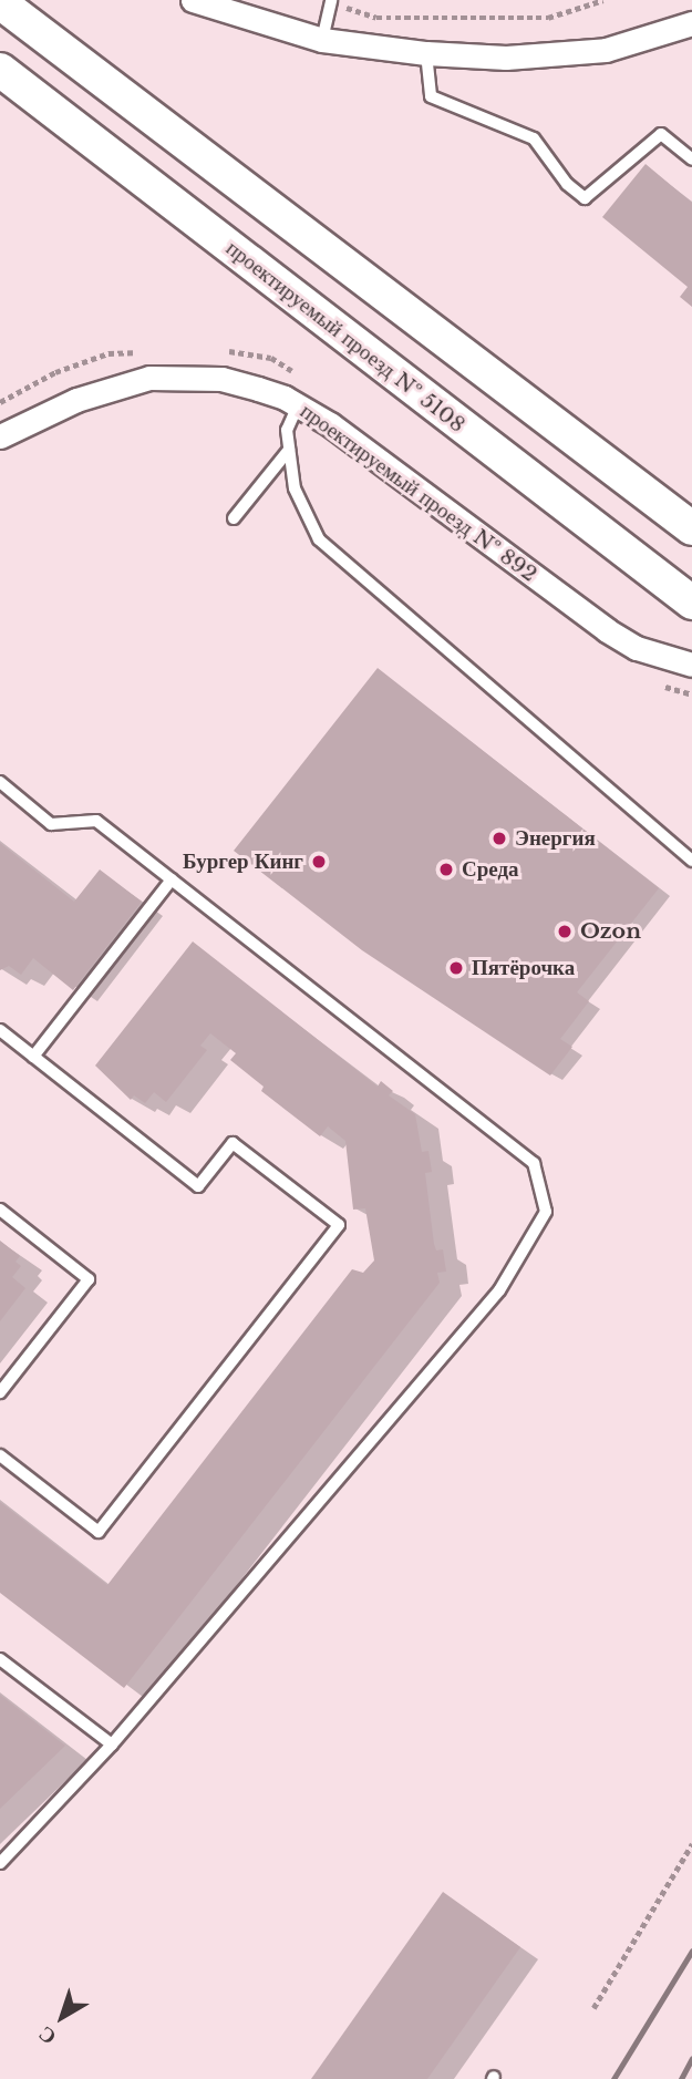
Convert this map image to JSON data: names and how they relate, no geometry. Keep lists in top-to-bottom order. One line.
{"streets":{"main road":["проектируемый проезд № 5108"],"street":["проектируемый проезд № 892"]},"places":["Энергия","Бургер Кинг","Среда","Ozon","Пятёрочка"],"north":"bottom left"}
